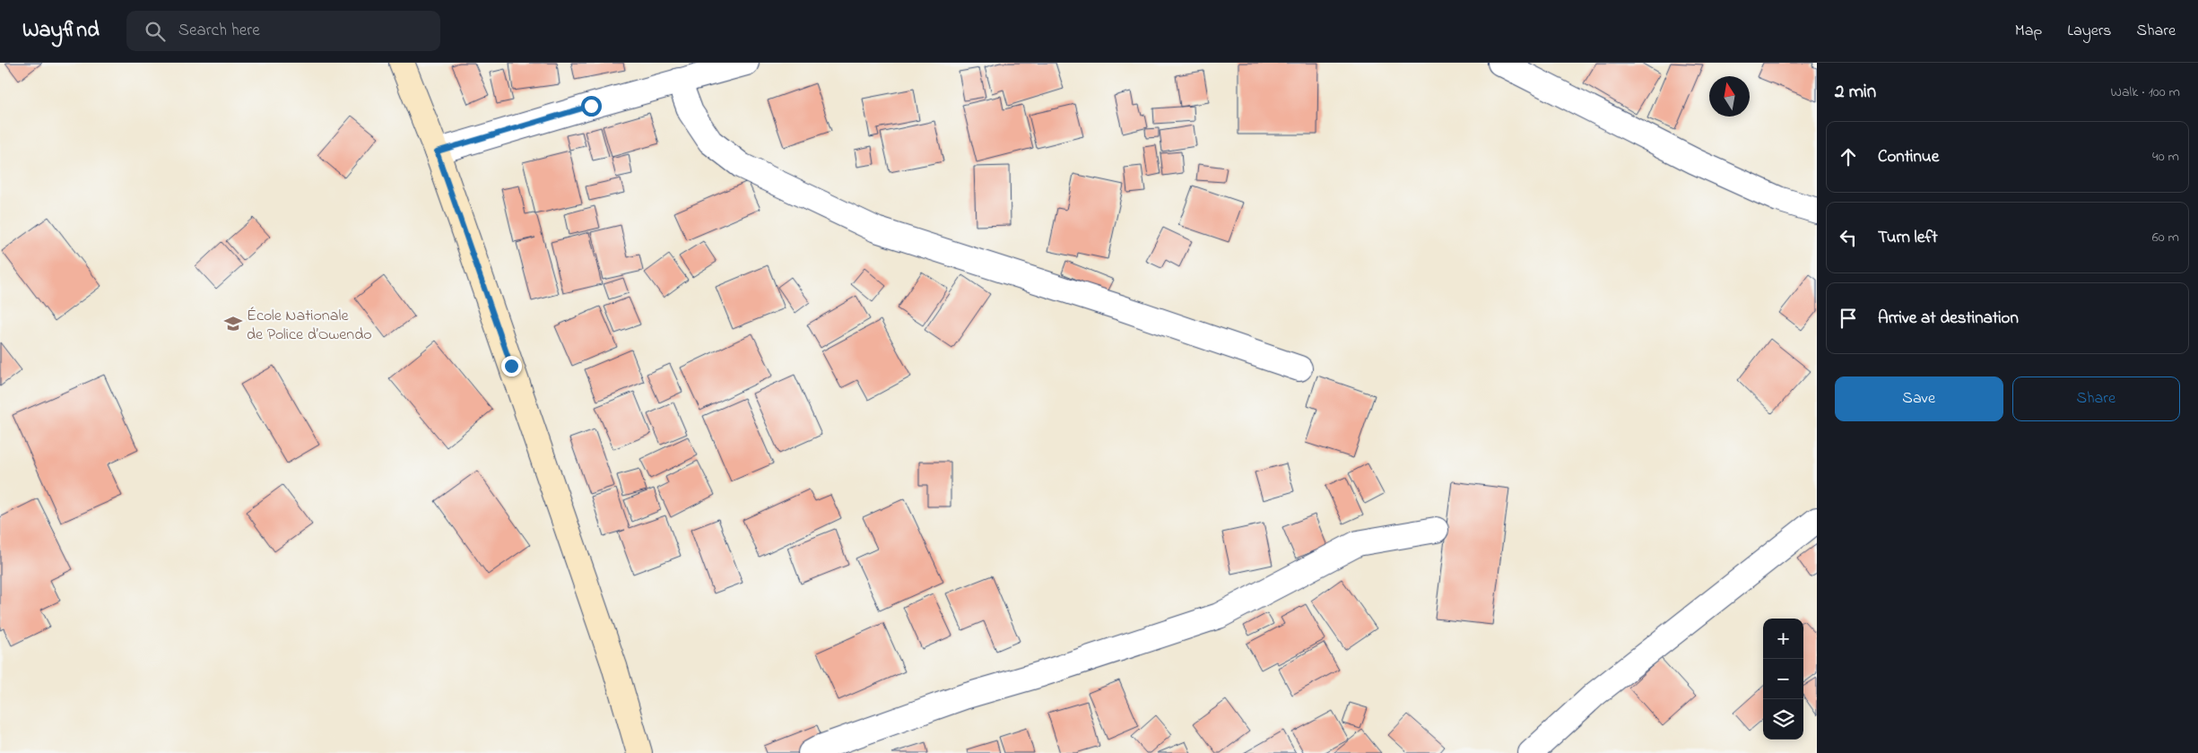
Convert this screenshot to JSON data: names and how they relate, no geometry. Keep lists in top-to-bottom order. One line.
{"places":{"school or university":["École Nationale de Police d’Owendo"]},"north":"top","page":{"header":"Wayfind","search":"Search here","nav":["Map","Layers","Share"],"heading":["2 min","Walk · 100 m"],"list":[["Continue","40 m"],["Turn left","60 m"],"Arrive at destination"],"buttons":["Save","Share"],"map_buttons":["+","−"]}}
